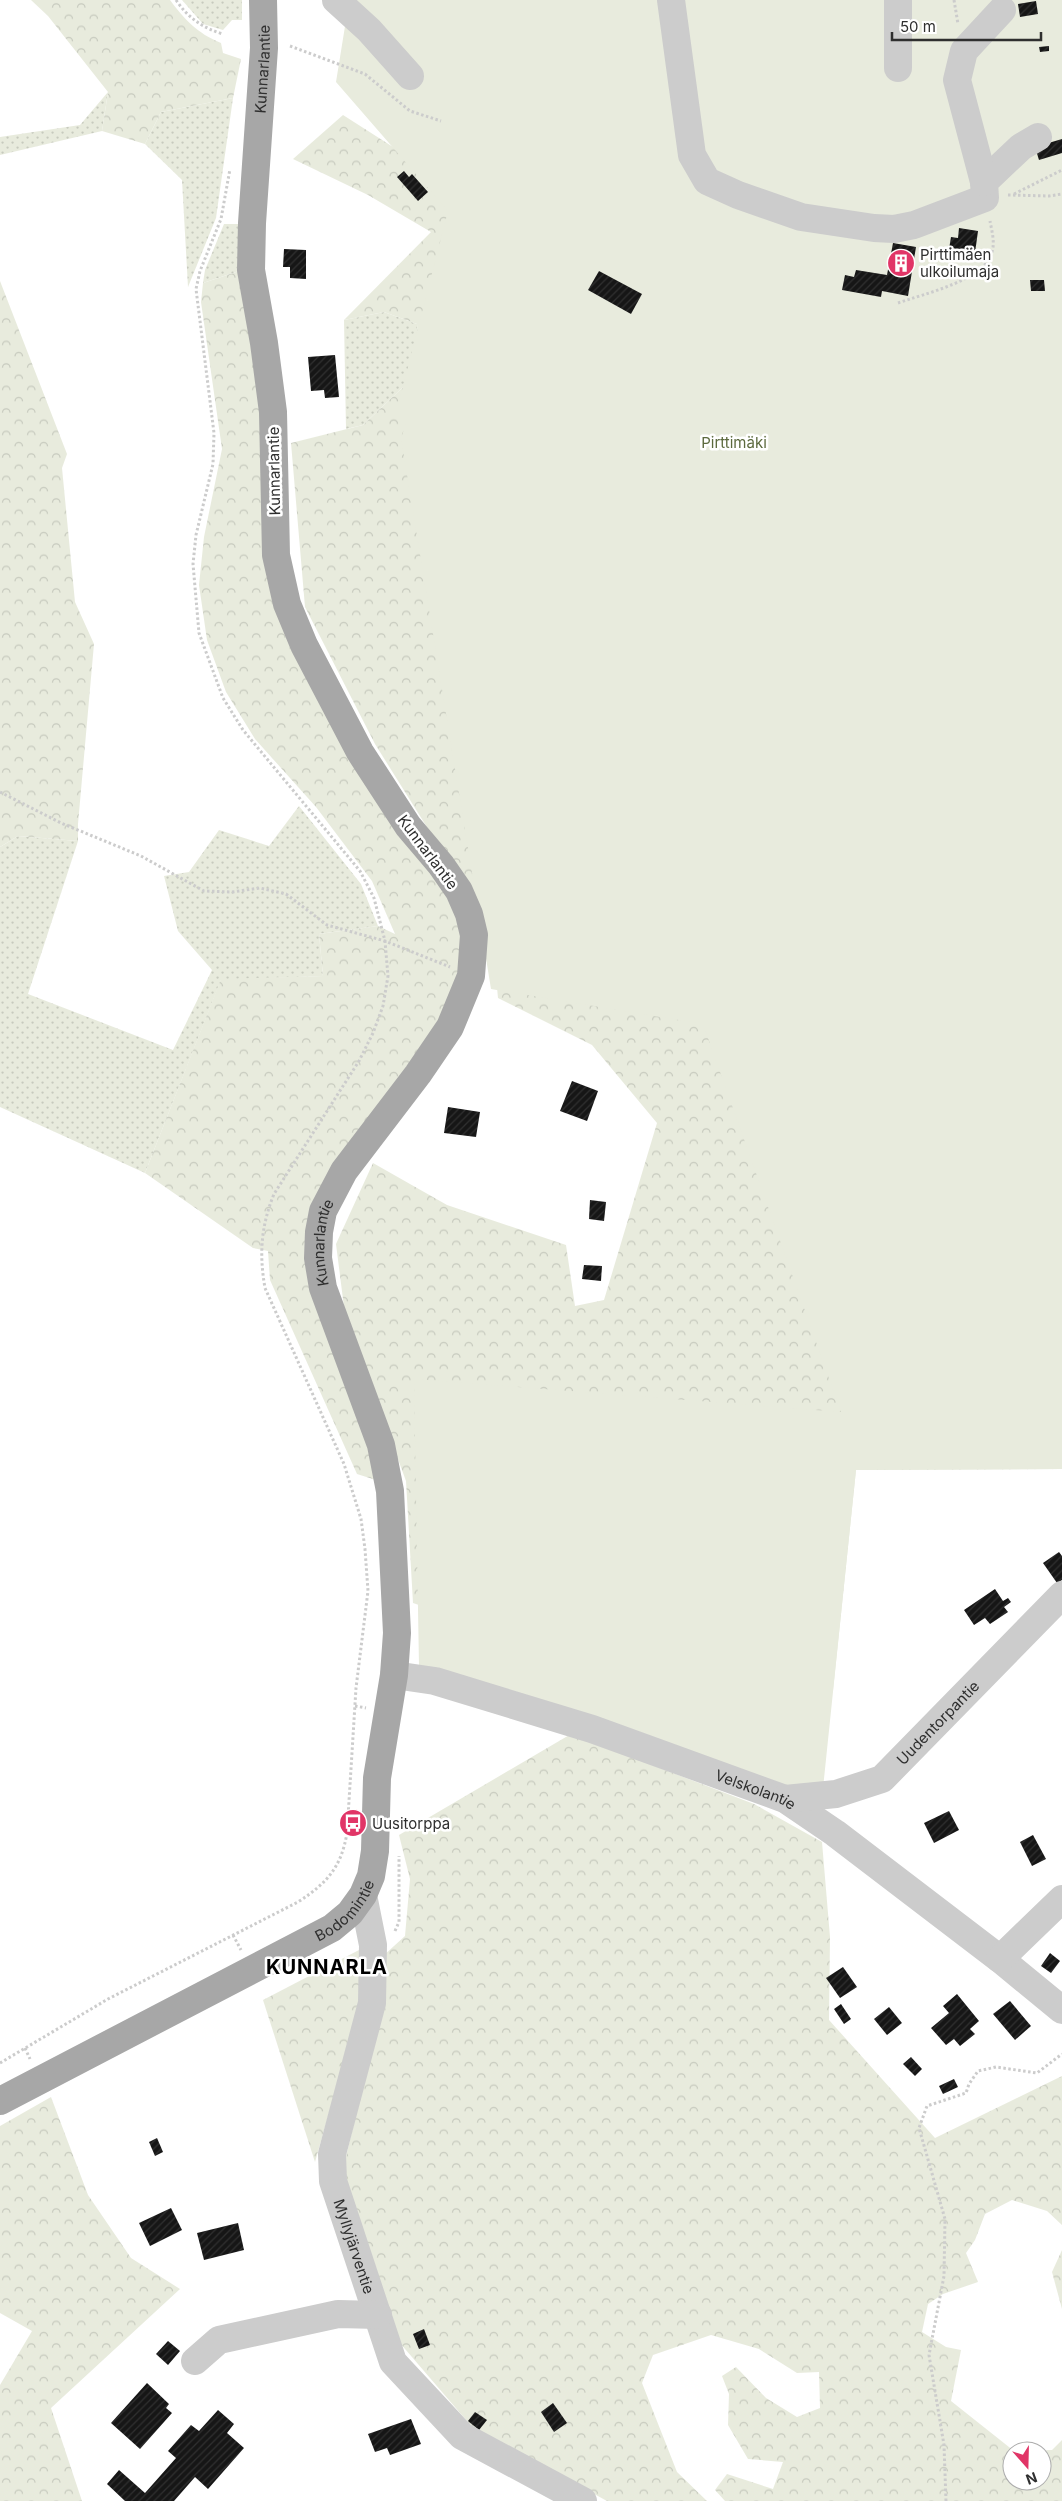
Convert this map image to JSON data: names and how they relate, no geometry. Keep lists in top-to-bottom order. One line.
{"streets":{"main road":["Kunnarlantie","Bodomintie"],"street":["Uudentorpantie","Velskolantie","Myllyjärventie"]},"crossings":[["Kunnarlantie","Velskolantie"],["Kunnarlantie","Bodomintie"],["Uudentorpantie","Velskolantie"],["Velskolantie","Bodomintie"],["Bodomintie","Myllyjärventie"]],"districts":["KUNNARLA"],"parks":["Pirttimäki"],"places":{"building":["Pirttimäen ulkoilumaja"],"bus stop":["Uusitorppa"]},"scale_bar":"50 m","north":"bottom"}
